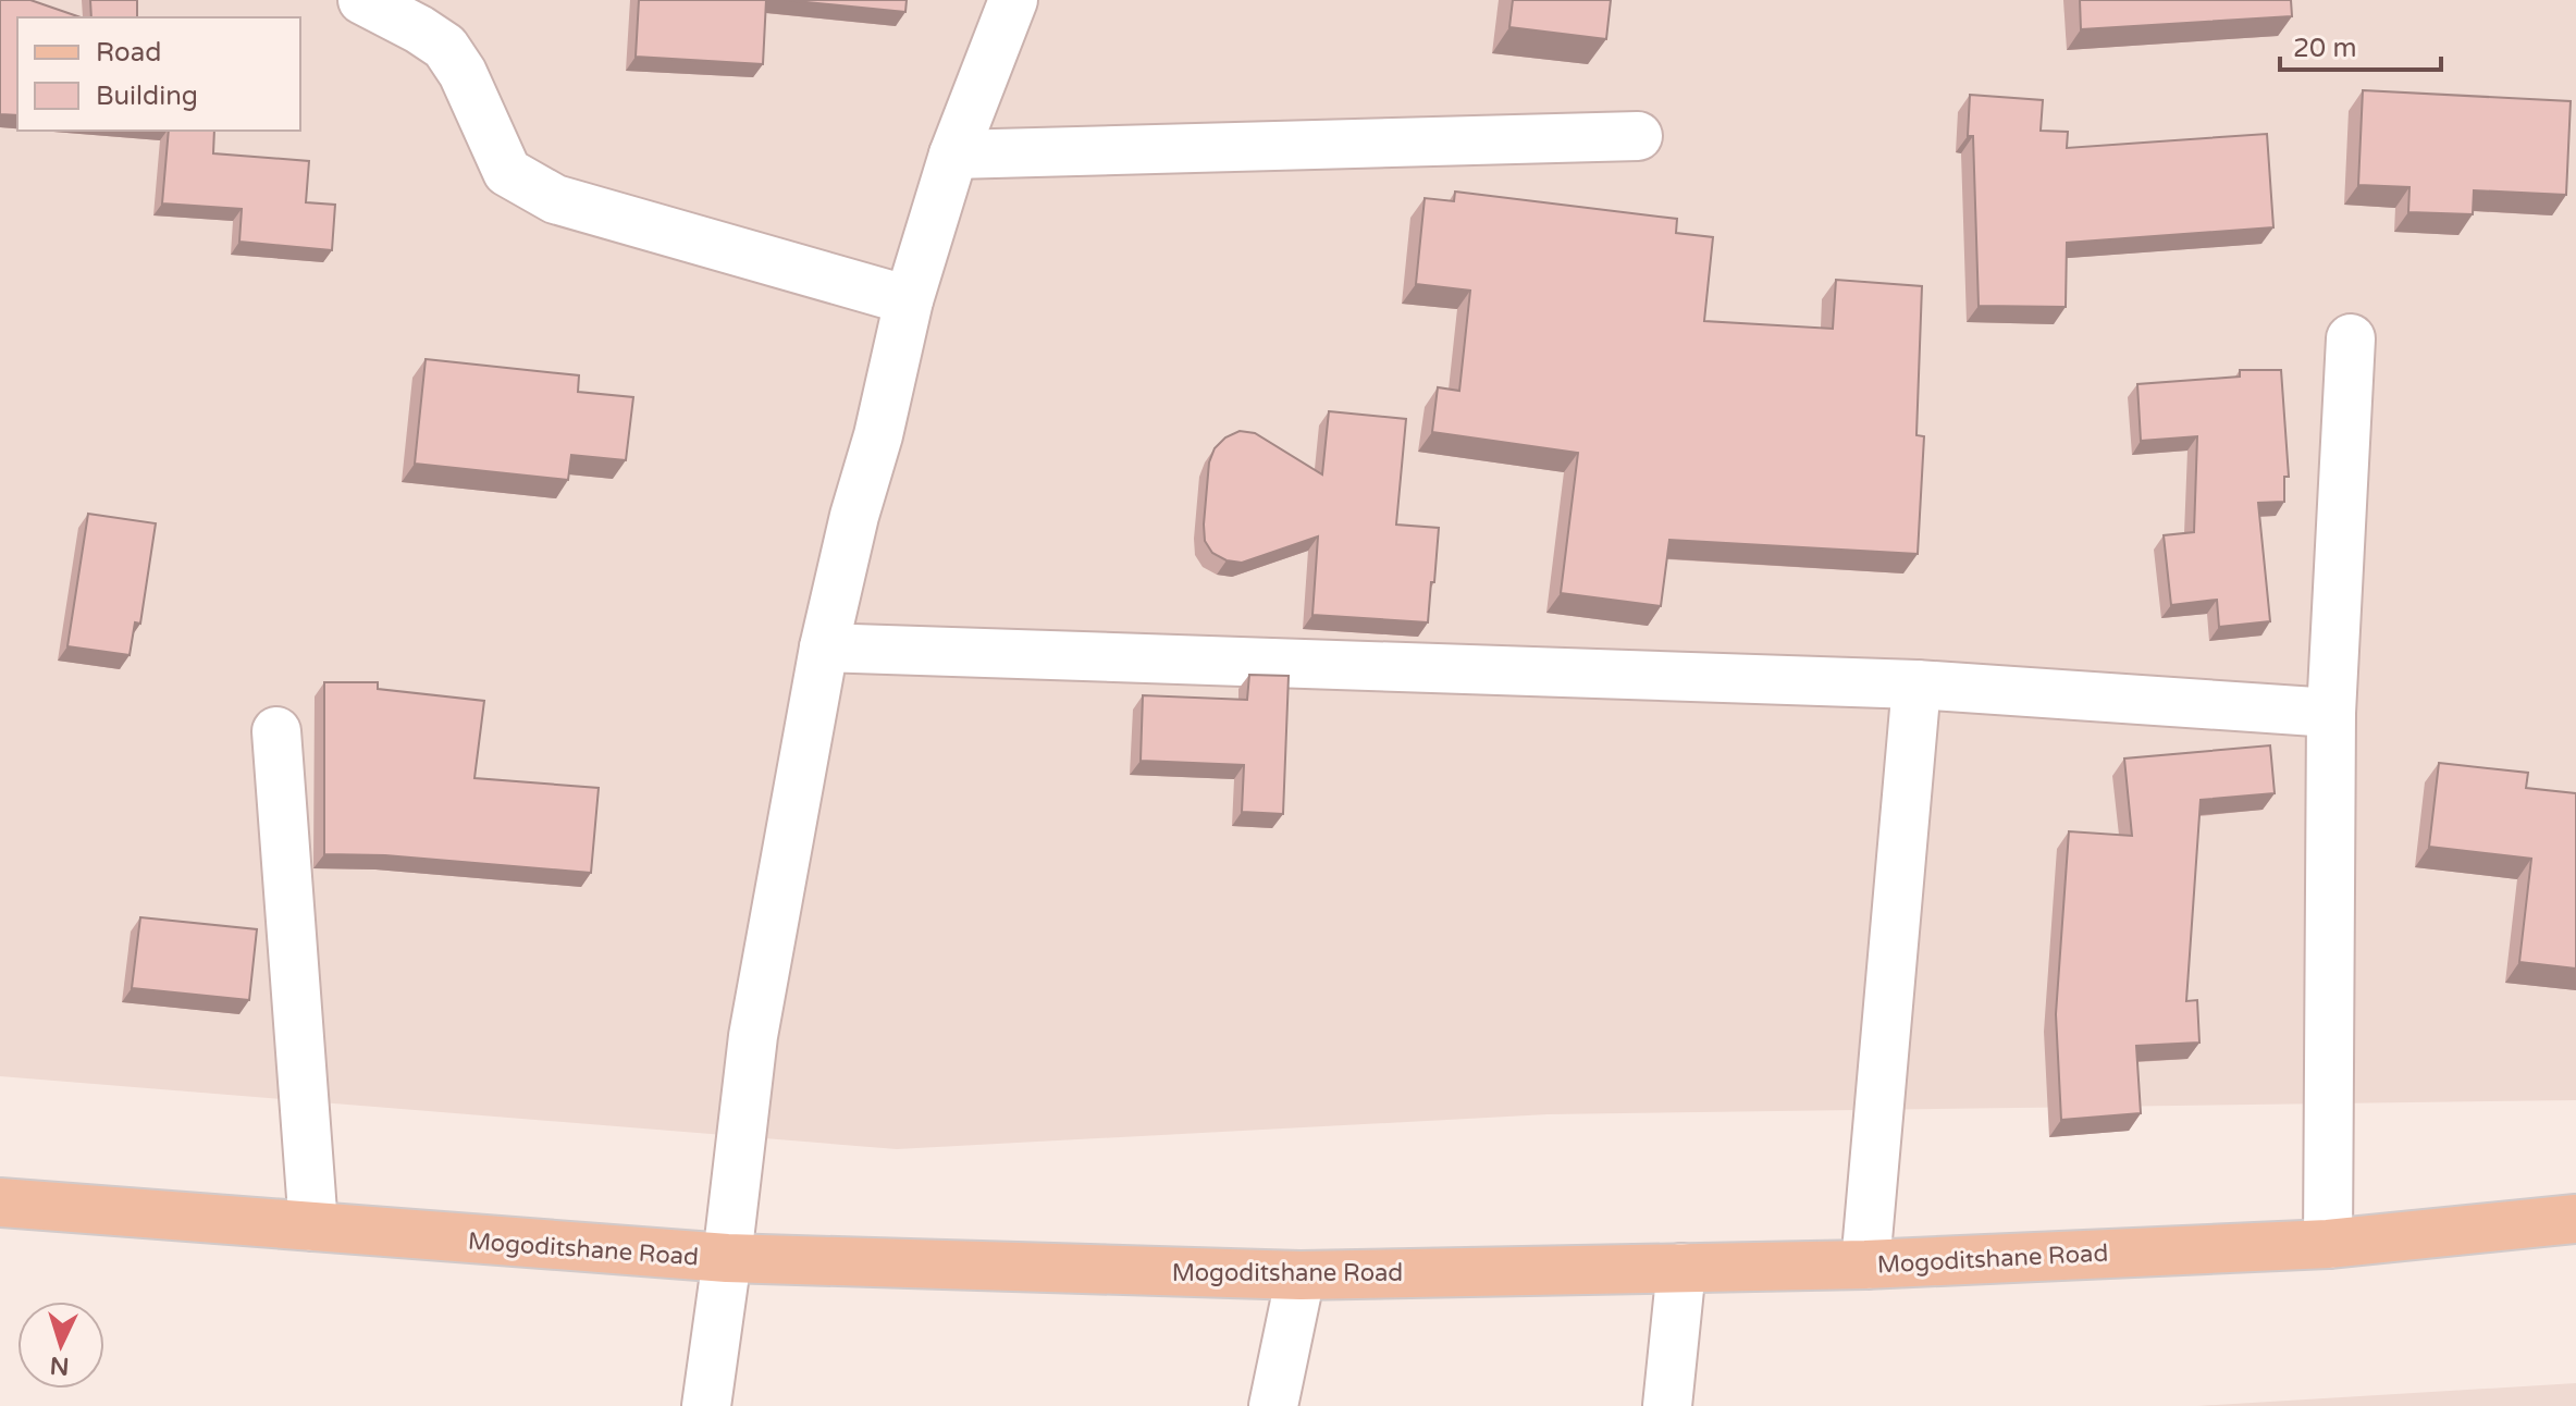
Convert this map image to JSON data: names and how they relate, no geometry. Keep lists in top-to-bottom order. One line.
{"streets":{"main road":["Mogoditshane Road"]},"legend":["Road","Building"],"scale_bar":"20 m","north":"bottom"}
